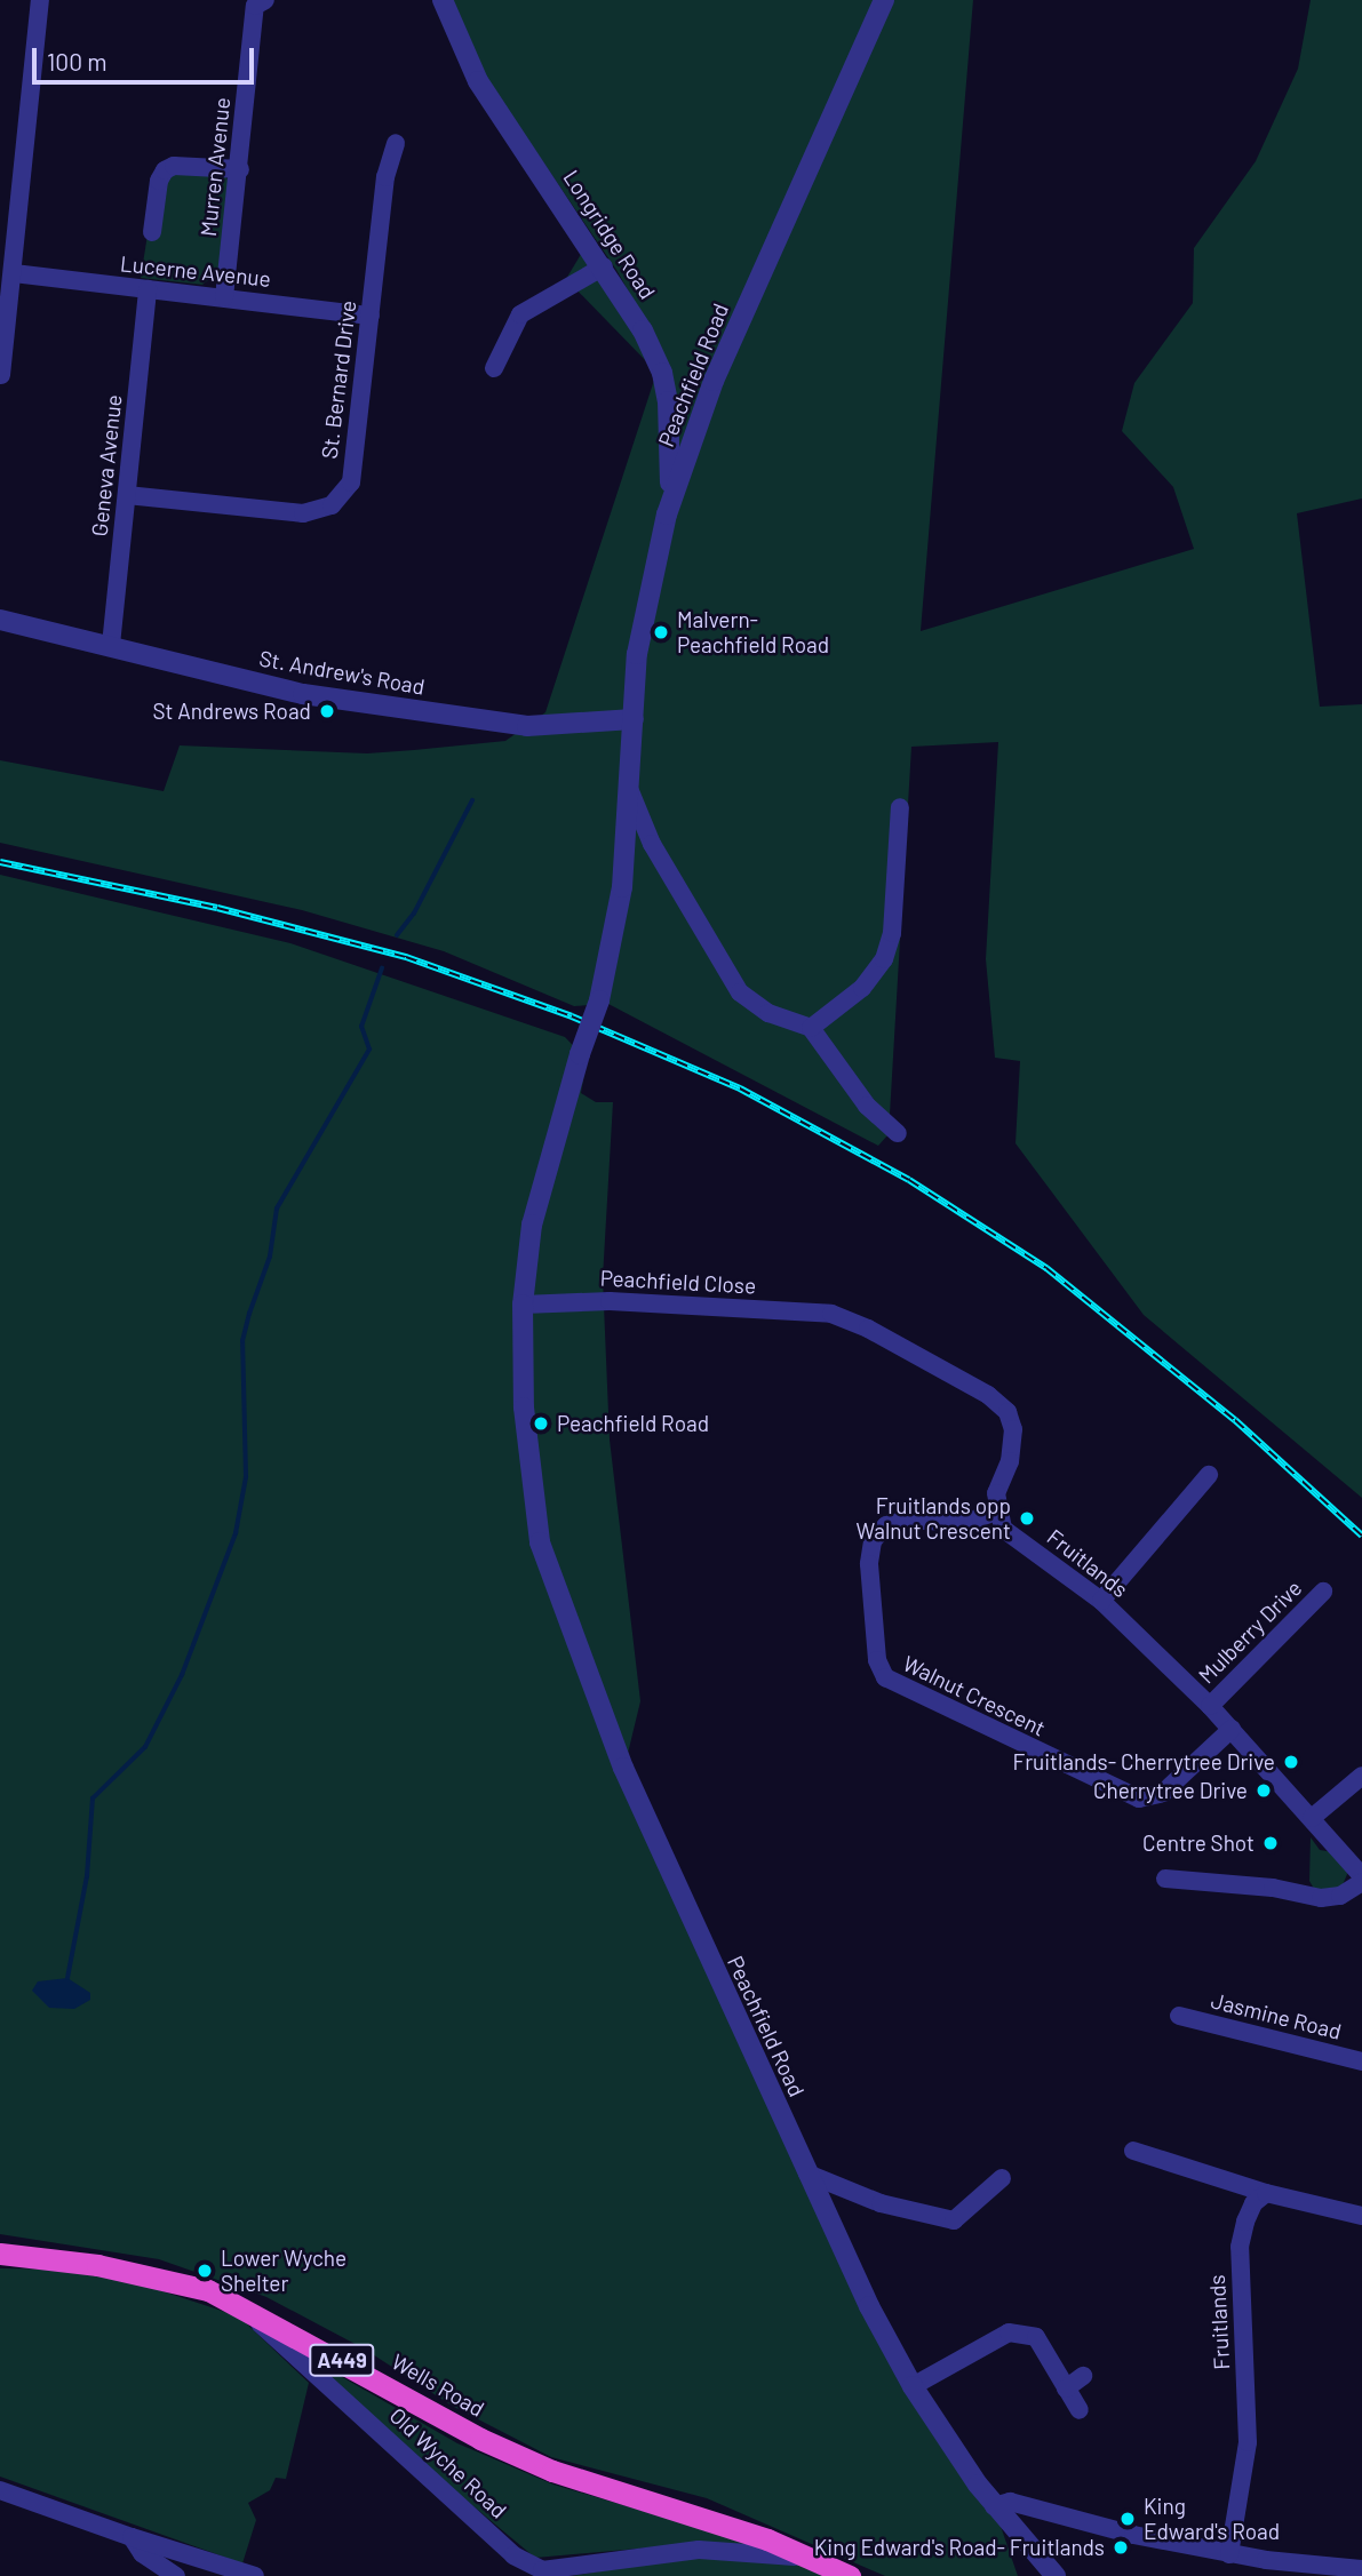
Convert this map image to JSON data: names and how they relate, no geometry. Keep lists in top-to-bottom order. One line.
{"streets":{"highway":["A449","Wells Road"],"street":["Murren Avenue","Longridge Road","Lucerne Avenue","Peachfield Road","St. Bernard Drive","Geneva Avenue","St. Andrew's Road","Peachfield Close","Fruitlands","Mulberry Drive","Walnut Crescent","Jasmine Road","Old Wyche Road"]},"crossings":[["Murren Avenue","Lucerne Avenue"],["Longridge Road","Peachfield Road"],["Lucerne Avenue","St. Bernard Drive"],["Lucerne Avenue","Geneva Avenue"],["Peachfield Road","St. Andrew's Road"],["Peachfield Road","Peachfield Close"],["St. Bernard Drive","Geneva Avenue"],["Geneva Avenue","St. Andrew's Road"],["Peachfield Close","Fruitlands"],["Peachfield Close","Walnut Crescent"],["Fruitlands","Mulberry Drive"],["Fruitlands","Walnut Crescent"],["Wells Road","Old Wyche Road"]],"places":["Malvern- Peachfield Road","St Andrews Road","Peachfield Road","Fruitlands opp Walnut Crescent","Fruitlands- Cherrytree Drive","Cherrytree Drive","Centre Shot","Lower Wyche Shelter","King Edward's Road","King Edward's Road- Fruitlands"],"scale_bar":"100 m"}
